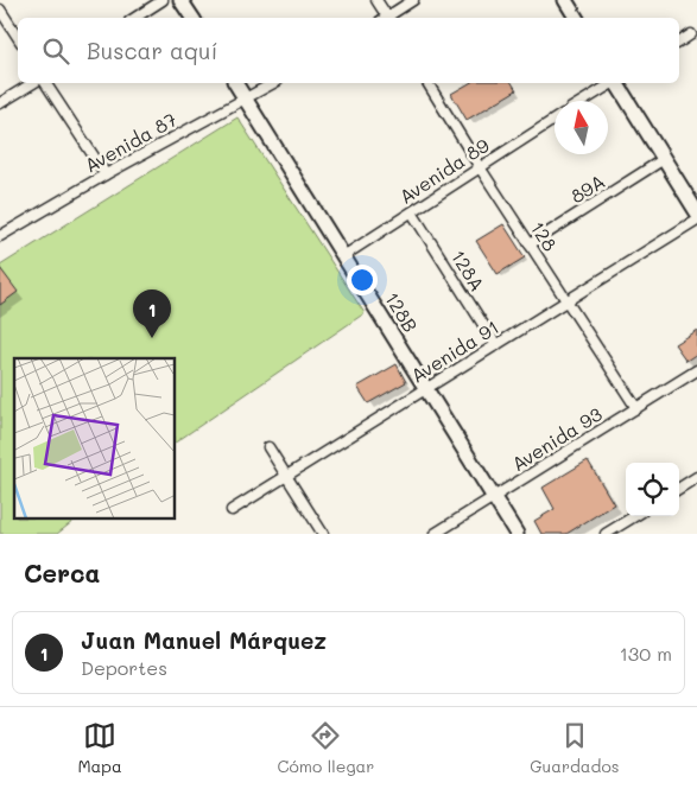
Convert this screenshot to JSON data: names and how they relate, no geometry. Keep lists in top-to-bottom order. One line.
{"streets":{"street":["Avenida 87","Avenida 89","89A","128","128A","128B","Avenida 91","Avenida 93"]},"crossings":[["Avenida 87","128B"],["Avenida 89","128"],["Avenida 89","128A"],["Avenida 89","128B"],["89A","128"],["128","Avenida 91"],["128","Avenida 93"],["128A","Avenida 91"],["128B","Avenida 91"],["128B","Avenida 93"]],"north":"top","page":{"search":"Buscar aquí","pins":"1","heading":"Cerca","list":[{"mark":"1","name":"Juan Manuel Márquez","note":"Deportes","value":"130 m"}],"nav":["Mapa","Cómo llegar","Guardados"]}}
